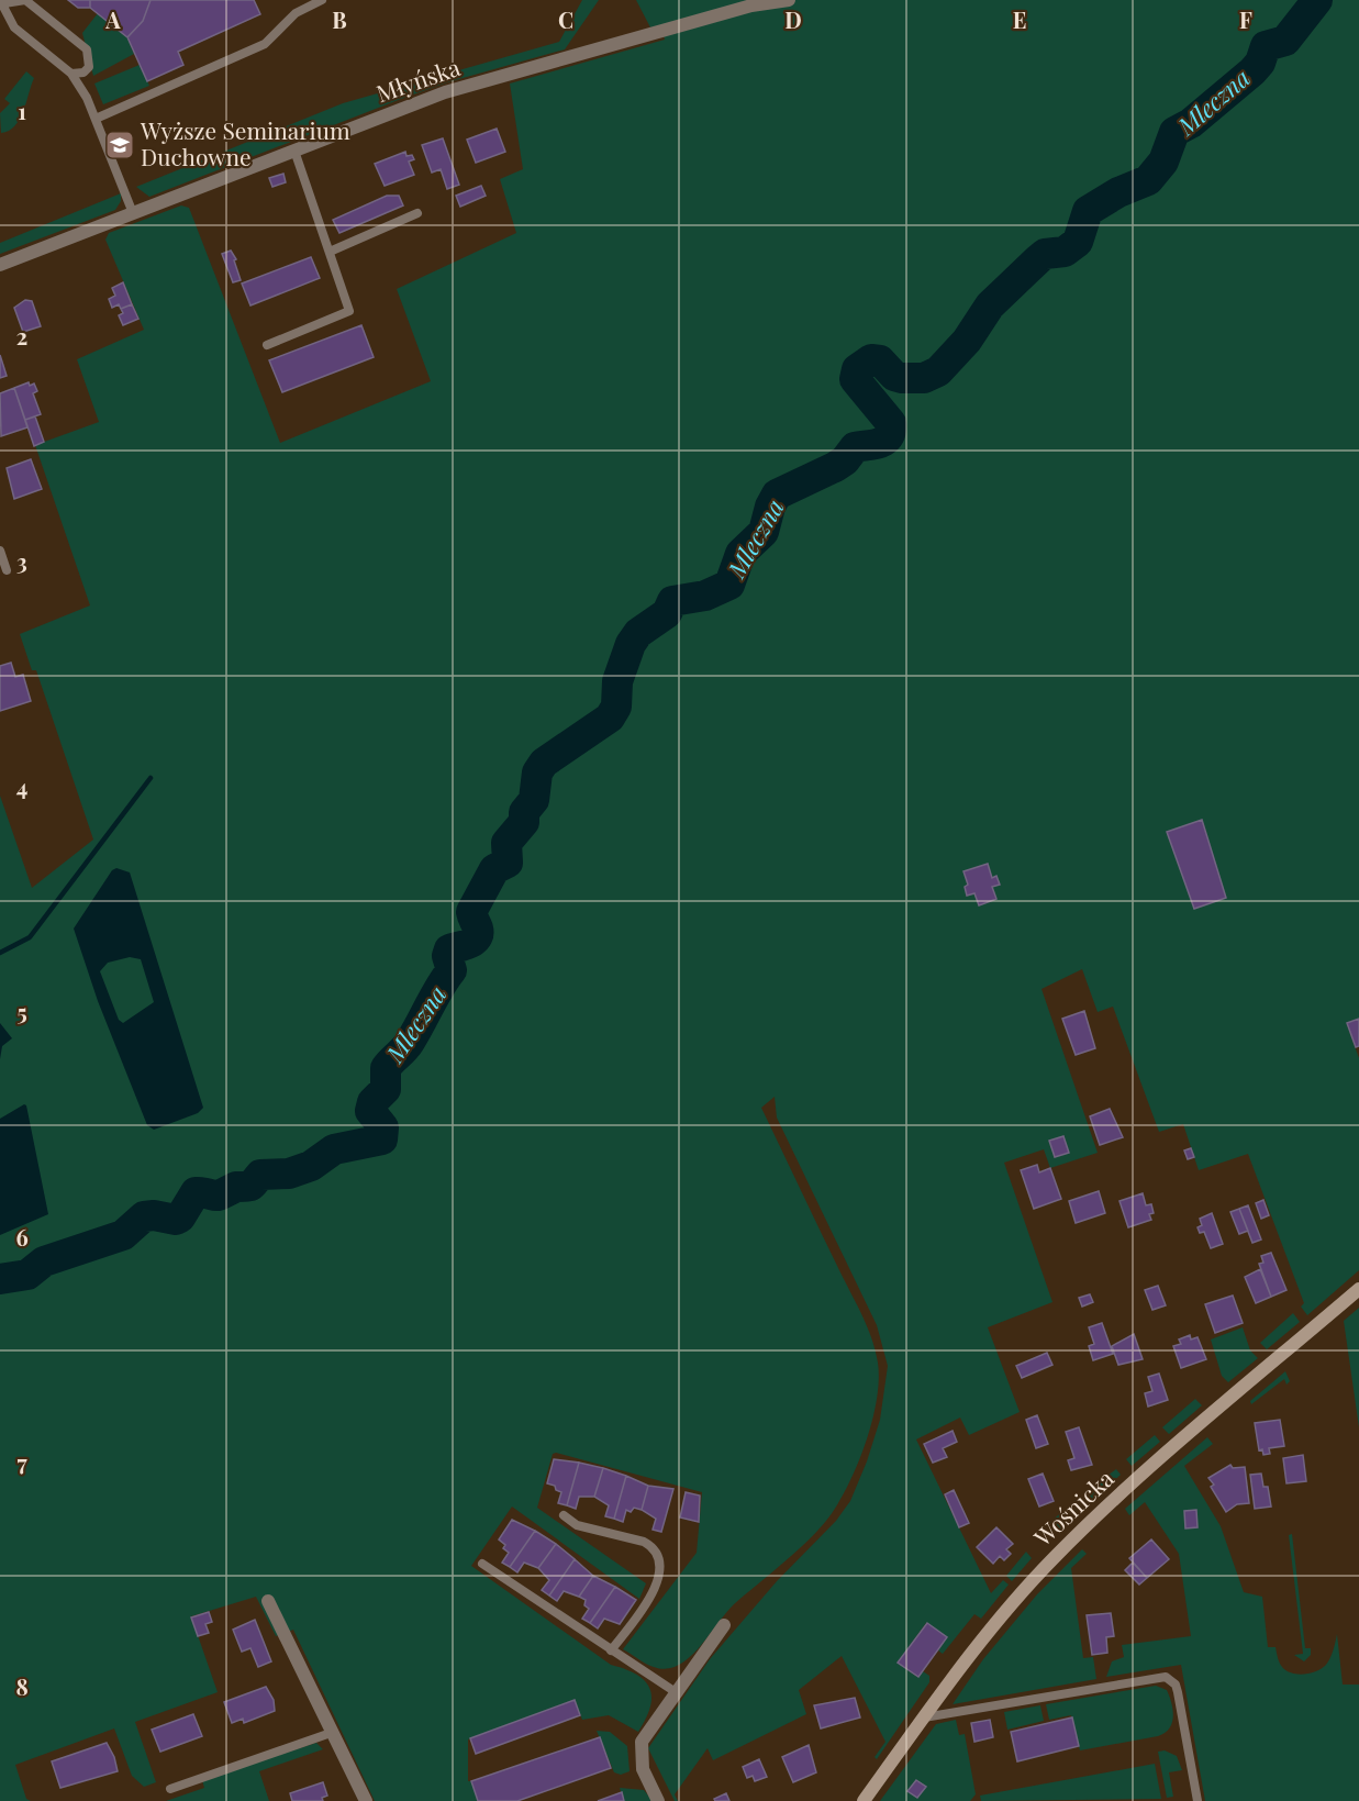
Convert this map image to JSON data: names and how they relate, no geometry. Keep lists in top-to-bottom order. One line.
{"streets":{"street":["Młyńska","Wośnicka"]},"water":["Mleczna"],"places":{"school or university":["Wyższe Seminarium Duchowne"]},"grid":{"columns":["A","B","C","D","E","F"],"rows":["1","2","3","4","5","6","7","8"]}}
